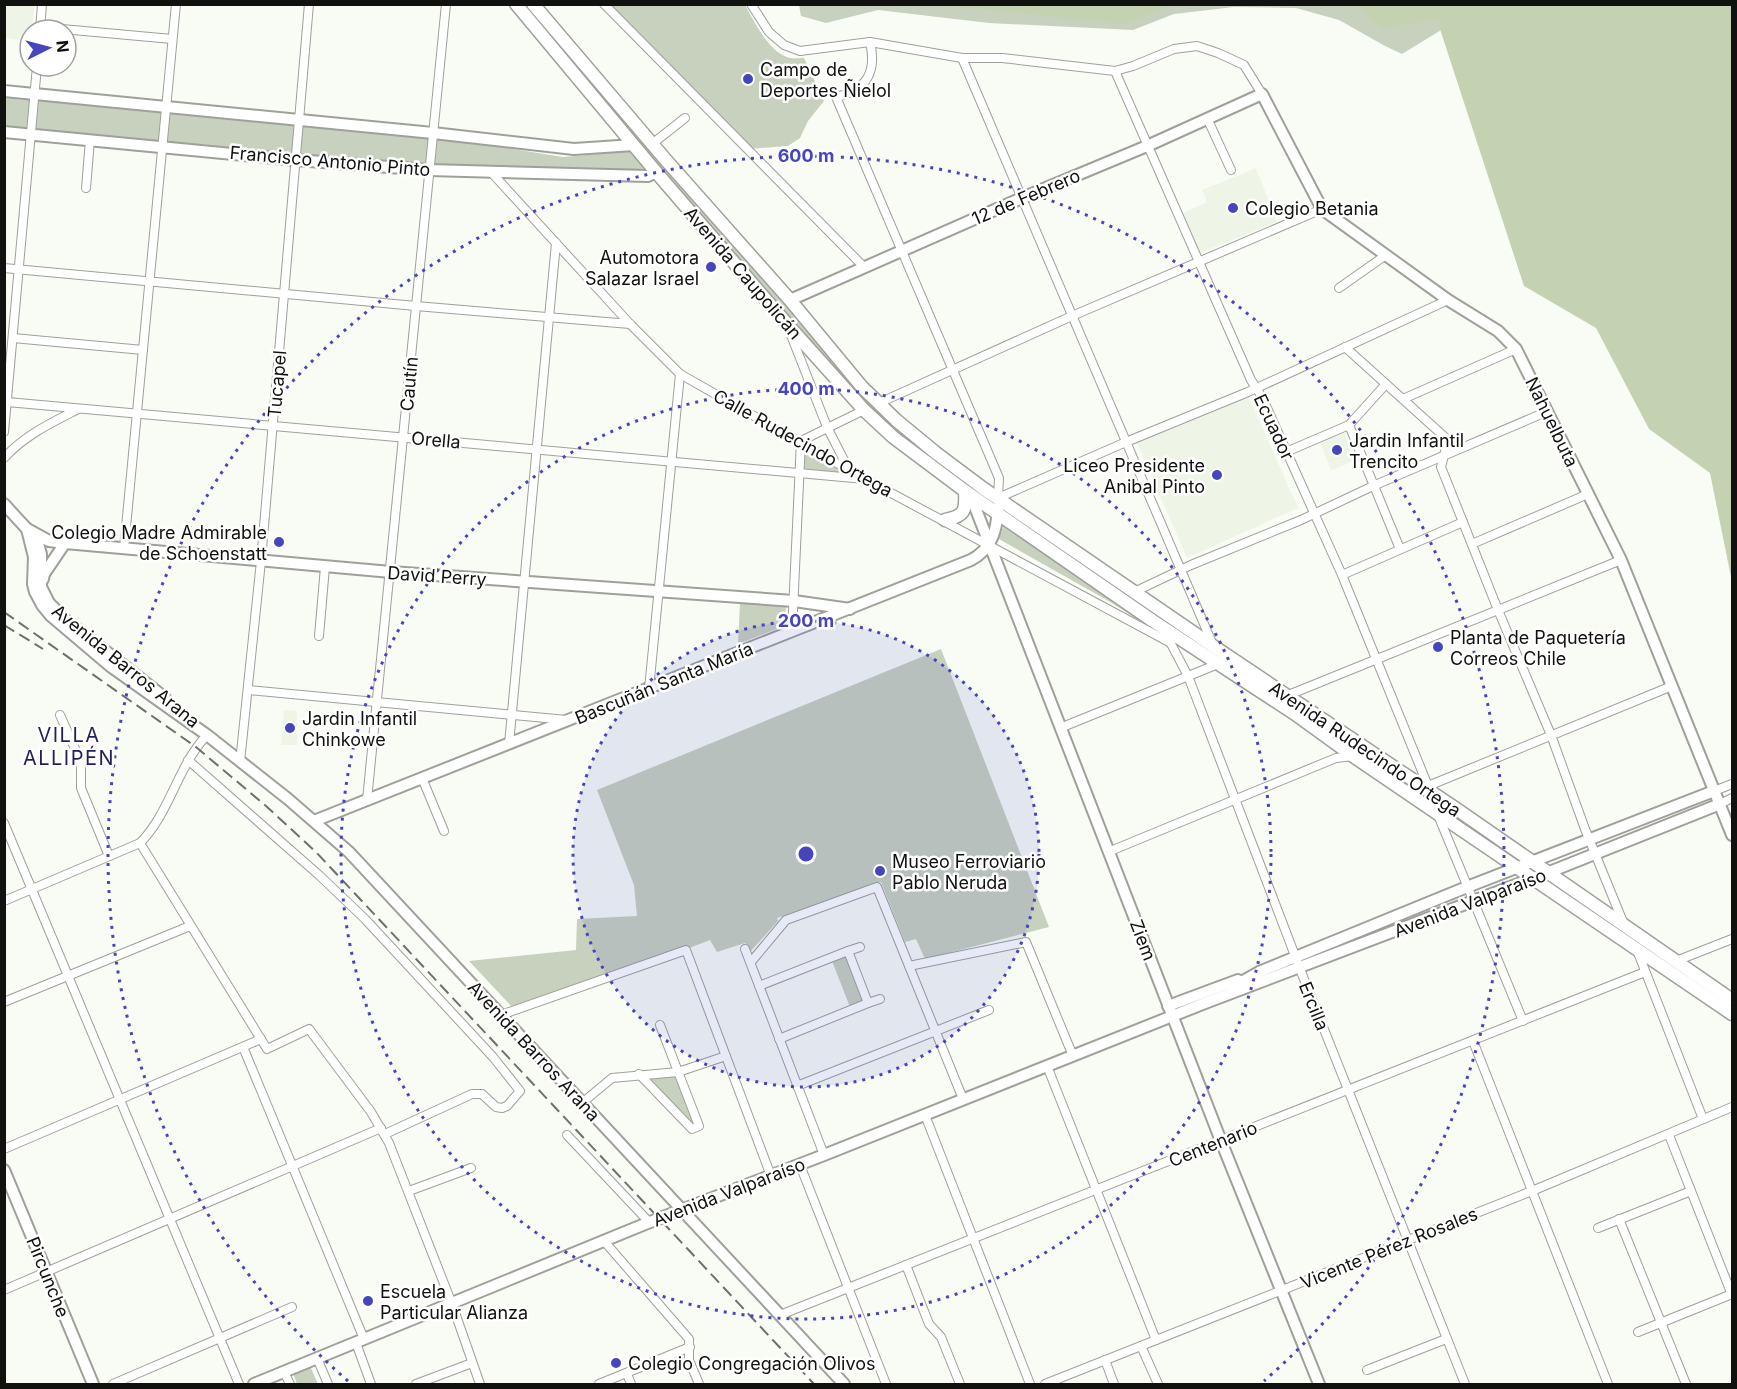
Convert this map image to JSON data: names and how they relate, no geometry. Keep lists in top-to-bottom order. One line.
{"streets":{"main road":["Avenida Caupolicán","Avenida Rudecindo Ortega"],"street":["Francisco Antonio Pinto","12 de Febrero","Tucapel","Cautín","Nahuelbuta","Ecuador","Orella","Calle Rudecindo Ortega","David Perry","Avenida Barros Arana","Bascuñán Santa María","Avenida Valparaíso","Ziem","Ercilla","Centenario","Vicente Pérez Rosales","Pircunche"]},"crossings":[["Francisco Antonio Pinto","Avenida Caupolicán"],["Francisco Antonio Pinto","Tucapel"],["Francisco Antonio Pinto","Cautín"],["Francisco Antonio Pinto","Calle Rudecindo Ortega"],["12 de Febrero","Avenida Caupolicán"],["12 de Febrero","Nahuelbuta"],["12 de Febrero","Ecuador"],["Avenida Caupolicán","Avenida Rudecindo Ortega"],["Avenida Caupolicán","Ziem"],["Tucapel","Orella"],["Tucapel","David Perry"],["Tucapel","Avenida Barros Arana"],["Cautín","Orella"],["Cautín","David Perry"],["Cautín","Bascuñán Santa María"],["Nahuelbuta","Avenida Valparaíso"],["Ecuador","Avenida Rudecindo Ortega"],["Orella","Calle Rudecindo Ortega"],["Calle Rudecindo Ortega","Bascuñán Santa María"],["Calle Rudecindo Ortega","Ziem"],["Calle Rudecindo Ortega","Ercilla"],["David Perry","Avenida Barros Arana"],["David Perry","Bascuñán Santa María"],["Avenida Barros Arana","Bascuñán Santa María"],["Avenida Barros Arana","Avenida Valparaíso"],["Avenida Barros Arana","Centenario"],["Bascuñán Santa María","Ziem"],["Avenida Rudecindo Ortega","Avenida Valparaíso"],["Avenida Rudecindo Ortega","Ercilla"],["Avenida Valparaíso","Ziem"],["Avenida Valparaíso","Ercilla"],["Ziem","Centenario"],["Ziem","Vicente Pérez Rosales"],["Ercilla","Centenario"],["Ercilla","Vicente Pérez Rosales"]],"districts":["VILLA ALLIPÉN"],"places":["Campo de Deportes Ñielol","Colegio Betania","Automotora Salazar Israel","Jardin Infantil Trencito","Liceo Presidente Anibal Pinto","Colegio Madre Admirable de Schoenstatt","Planta de Paquetería Correos Chile","Jardin Infantil Chinkowe","Museo Ferroviario Pablo Neruda","Escuela Particular Alianza","Colegio Congregación Olivos"],"north":"right","rings":["600 m","400 m","200 m"]}
